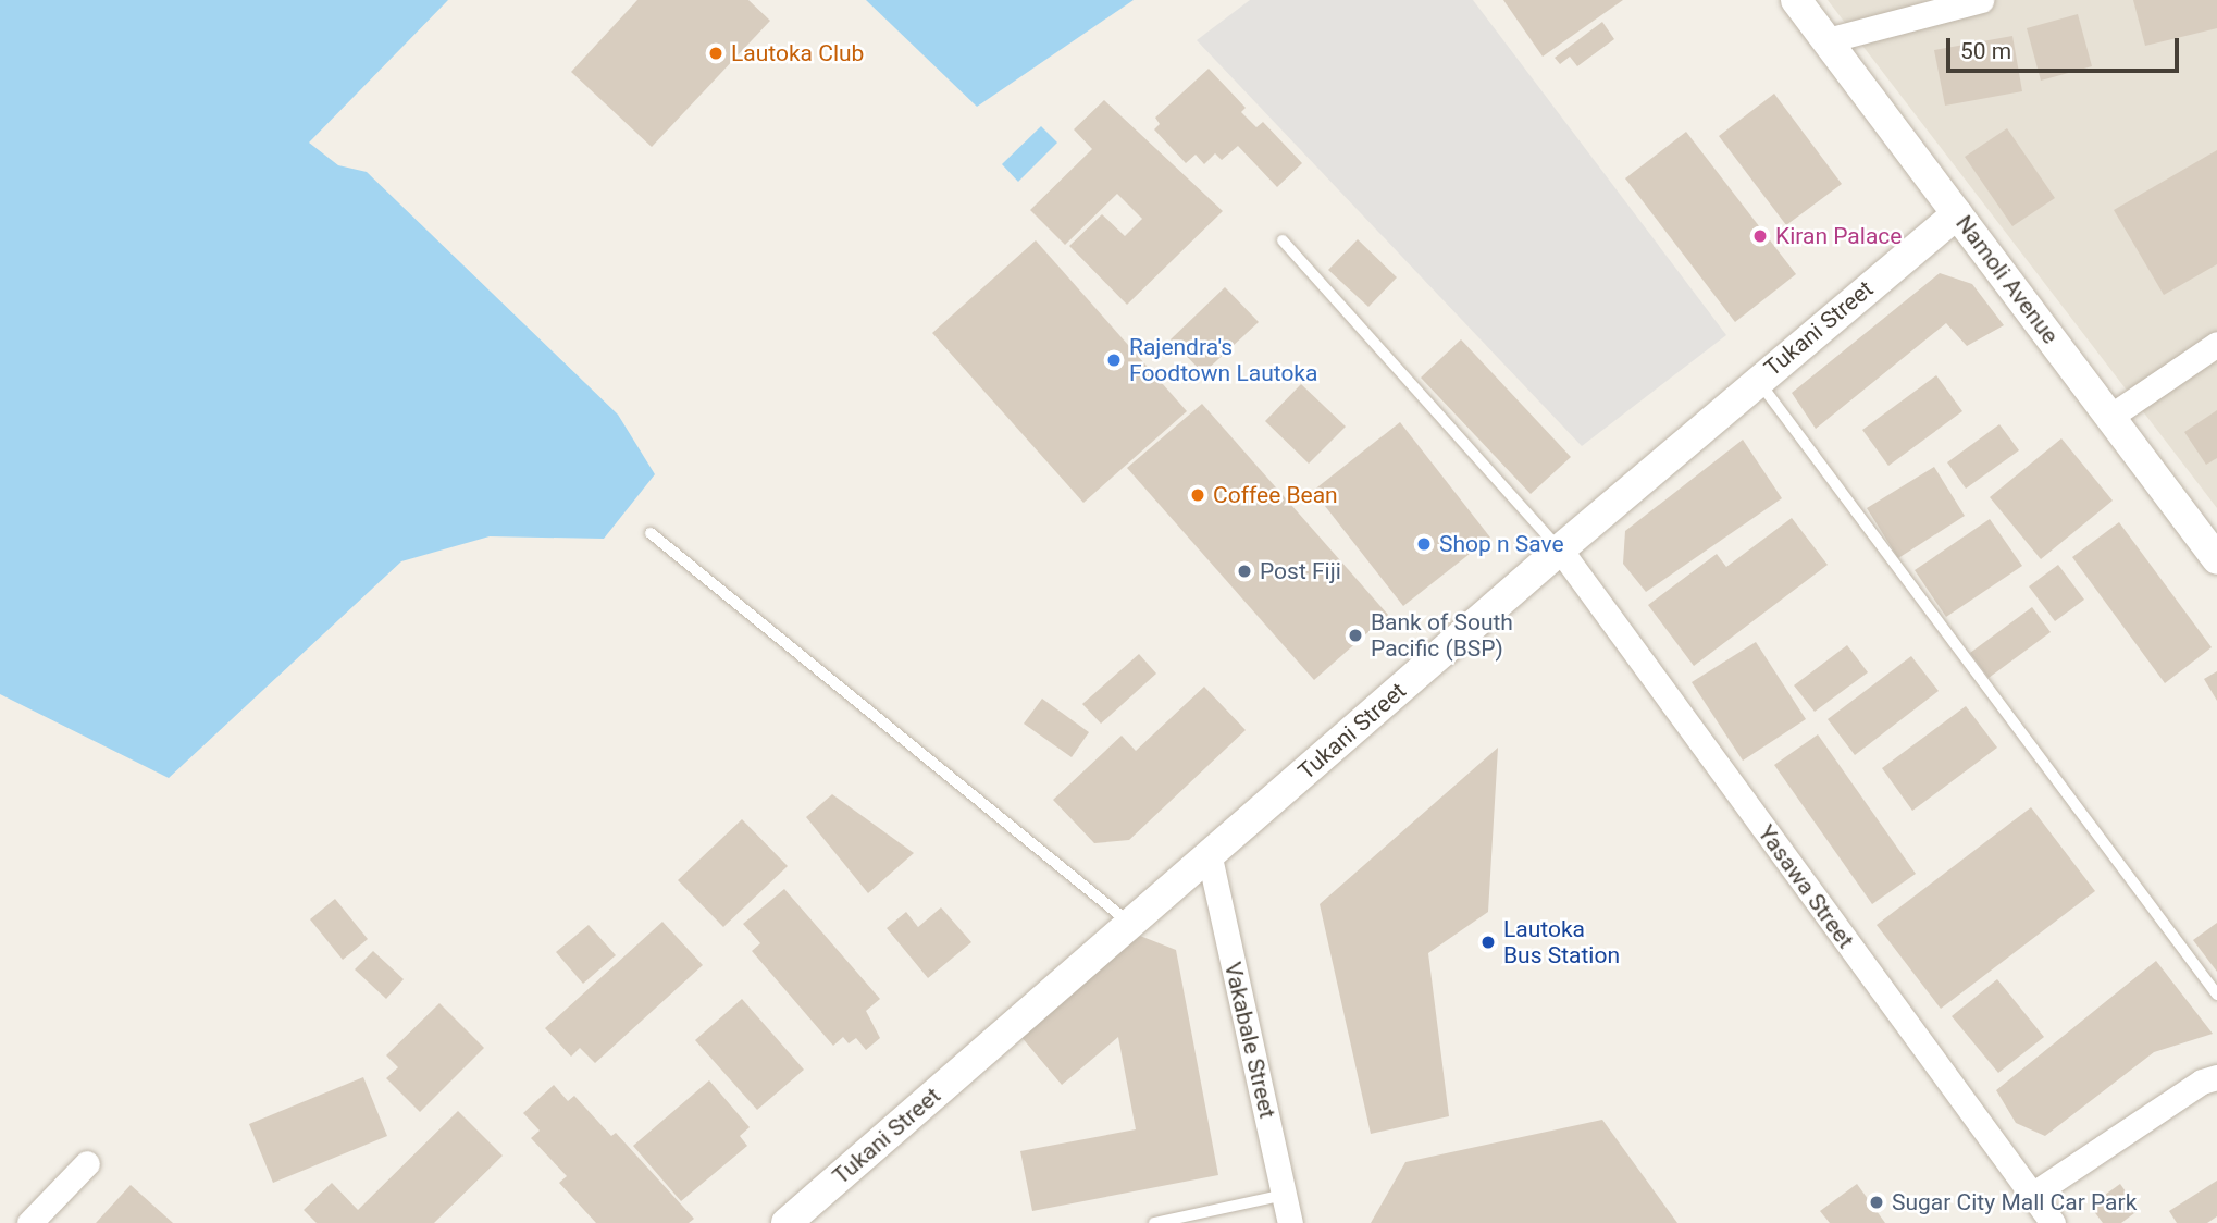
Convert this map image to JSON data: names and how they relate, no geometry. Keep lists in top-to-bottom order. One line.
{"streets":{"street":["Namoli Avenue","Tukani Street","Yasawa Street","Vakabale Street"]},"crossings":[["Namoli Avenue","Tukani Street"],["Tukani Street","Yasawa Street"],["Tukani Street","Vakabale Street"]],"places":["Lautoka Club","Kiran Palace","Rajendra's Foodtown Lautoka","Coffee Bean","Shop n Save","Post Fiji","Bank of South Pacific (BSP)","Lautoka Bus Station","Sugar City Mall Car Park"],"scale_bar":"50 m"}
